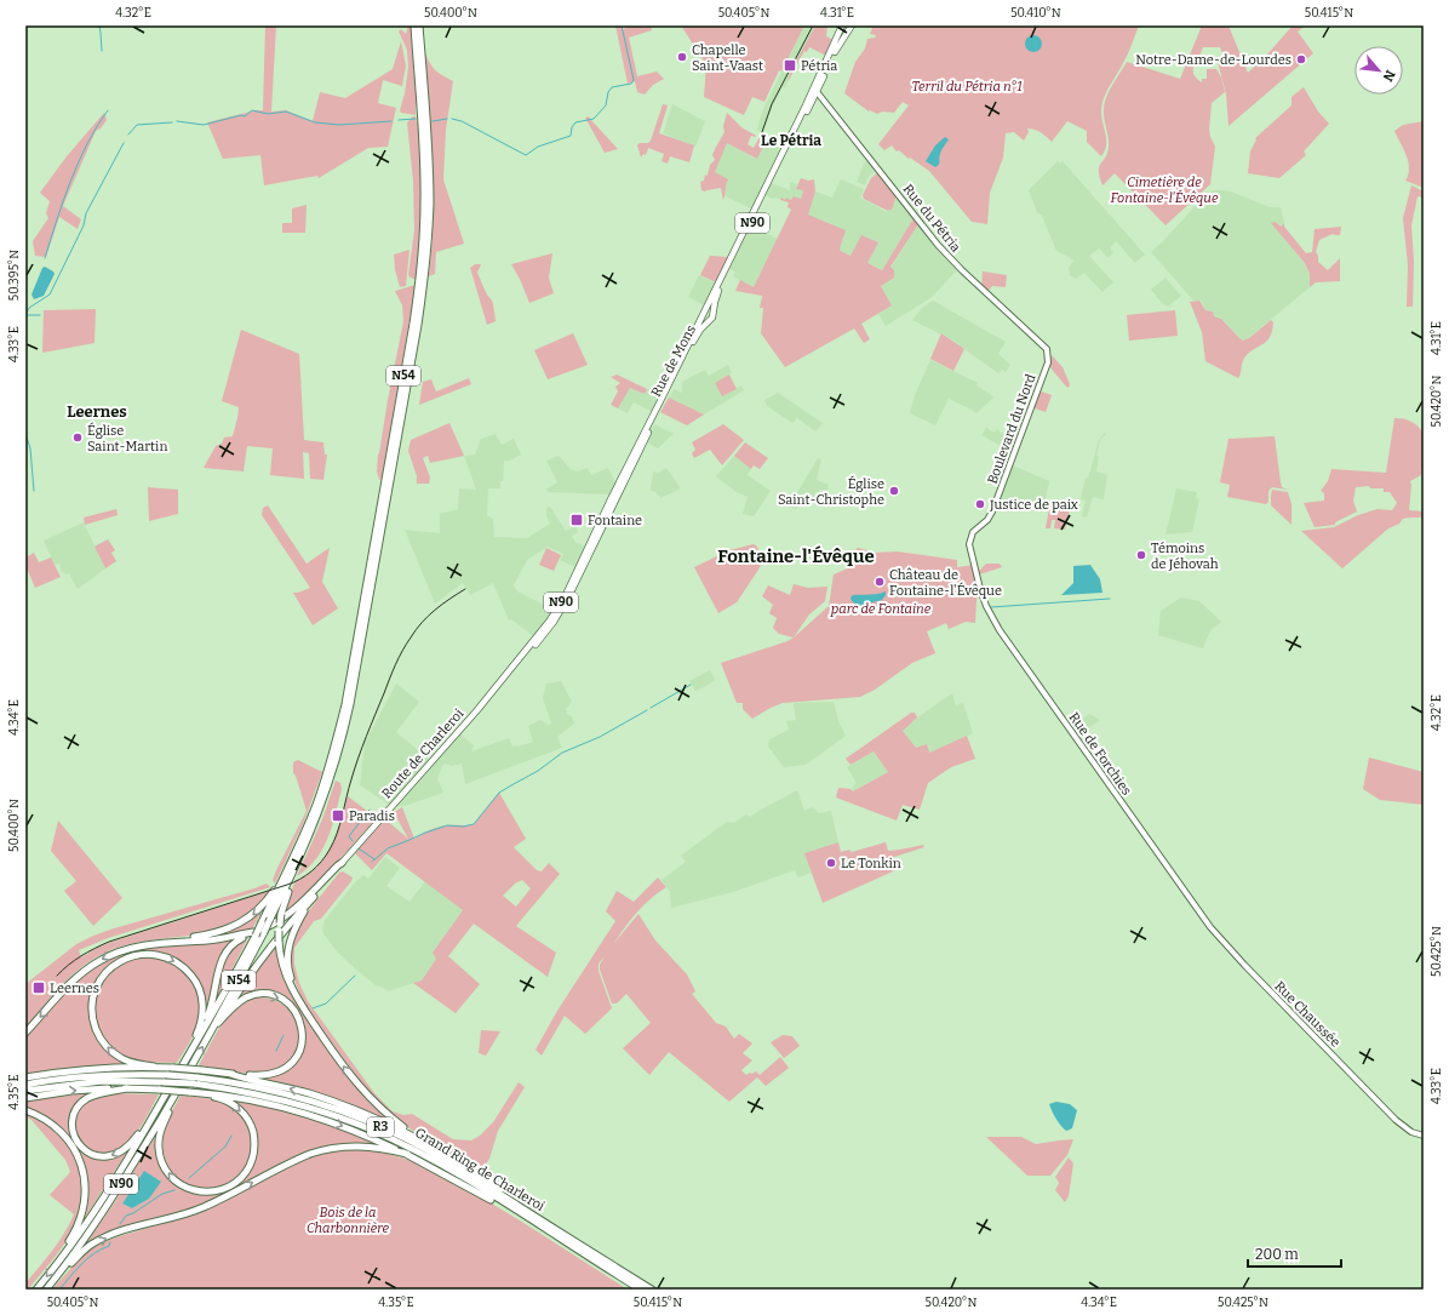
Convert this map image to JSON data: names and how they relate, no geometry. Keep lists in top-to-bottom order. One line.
{"streets":{"highway":["N90","N54","R3","Grand Ring de Charleroi"],"main road":["Rue du Pétria","Rue de Mons","Boulevard du Nord","Route de Charleroi","Rue de Forchies","Rue Chaussée"]},"crossings":[["Rue du Pétria","Rue de Mons"],["Rue du Pétria","Boulevard du Nord"],["N90","N54"],["N90","Route de Charleroi"],["Rue de Mons","Route de Charleroi"],["Boulevard du Nord","Rue de Forchies"],["Rue de Forchies","Rue Chaussée"]],"districts":["Le Pétria","Leernes","Fontaine-l'Évêque"],"parks":["Terril du Pétria n°1","Cimetière de Fontaine-l'Évêque","parc de Fontaine","Bois de la Charbonnière"],"places":{"other":["Chapelle Saint-Vaast","Notre-Dame-de-Lourdes","Église Saint-Martin","Église Saint-Christophe","Justice de paix","Témoins de Jéhovah","Château de Fontaine-l'Évêque","Le Tonkin"],"transit":["Pétria","Fontaine","Paradis","Leernes"]},"scale_bar":"200 m","north":"bottom right","coordinates":["4.32°E","50.400°N","50.405°N","4.31°E","50.410°N","50.415°N","50.395°N","4.33°E","50.420°N","4.34°E","50.425°N","4.35°E"]}
